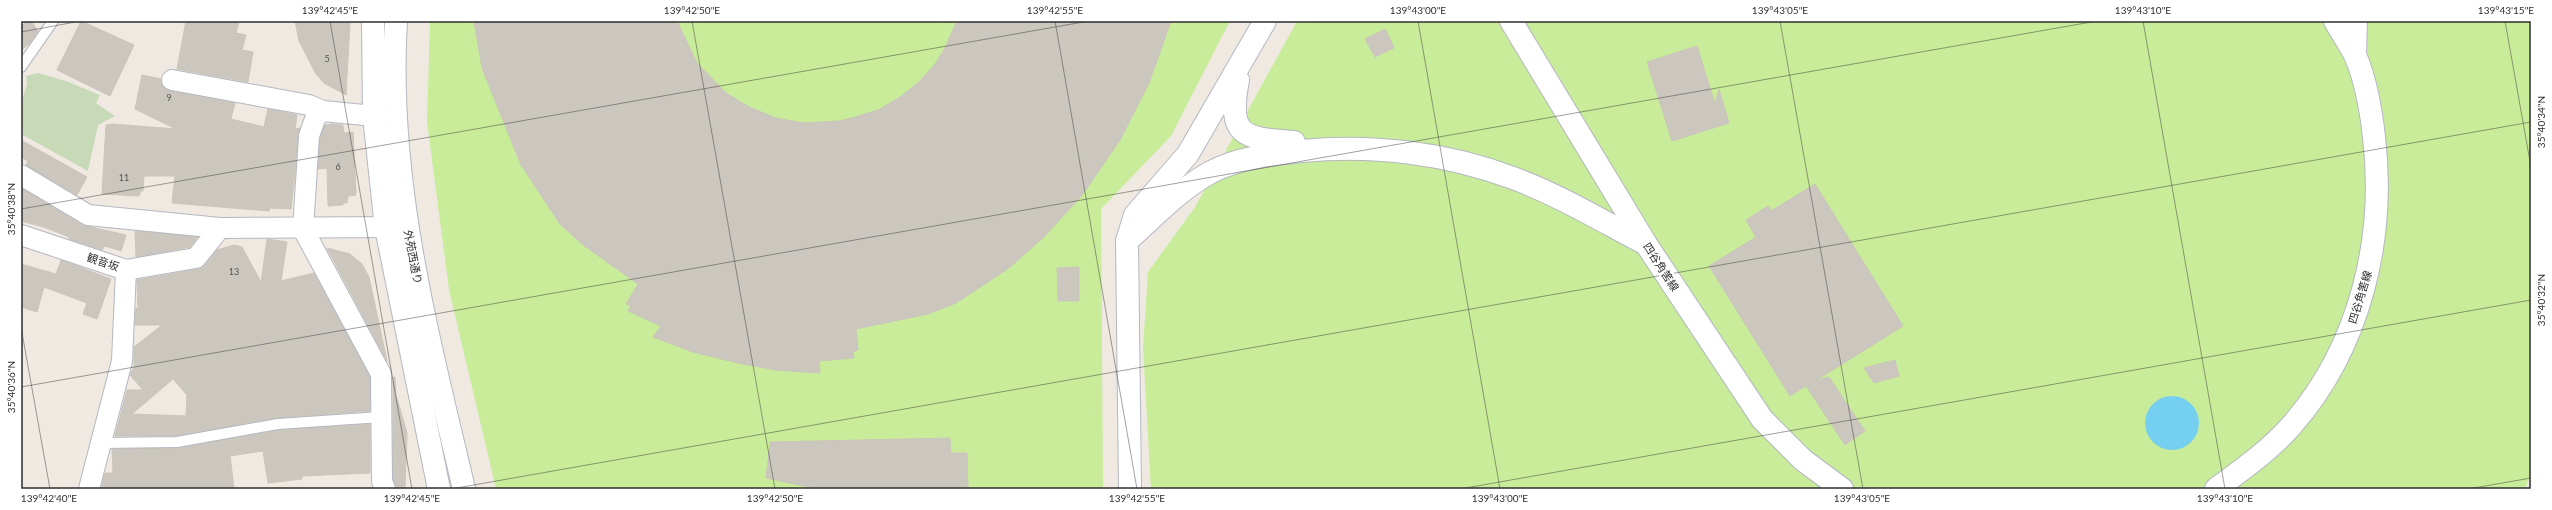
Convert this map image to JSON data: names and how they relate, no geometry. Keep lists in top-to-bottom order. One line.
{"streets":{"main road":["外苑西通り","四谷角筈線"],"street":["観音坂"]},"house_numbers":["5","9","6","11","13"],"coordinates":["139°42'45\"E","139°42'50\"E","139°42'55\"E","139°43'00\"E","139°43'05\"E","139°43'10\"E","139°43'15\"E","35°40'34\"N","35°40'38\"N","35°40'32\"N","35°40'36\"N","139°42'40\"E"]}
